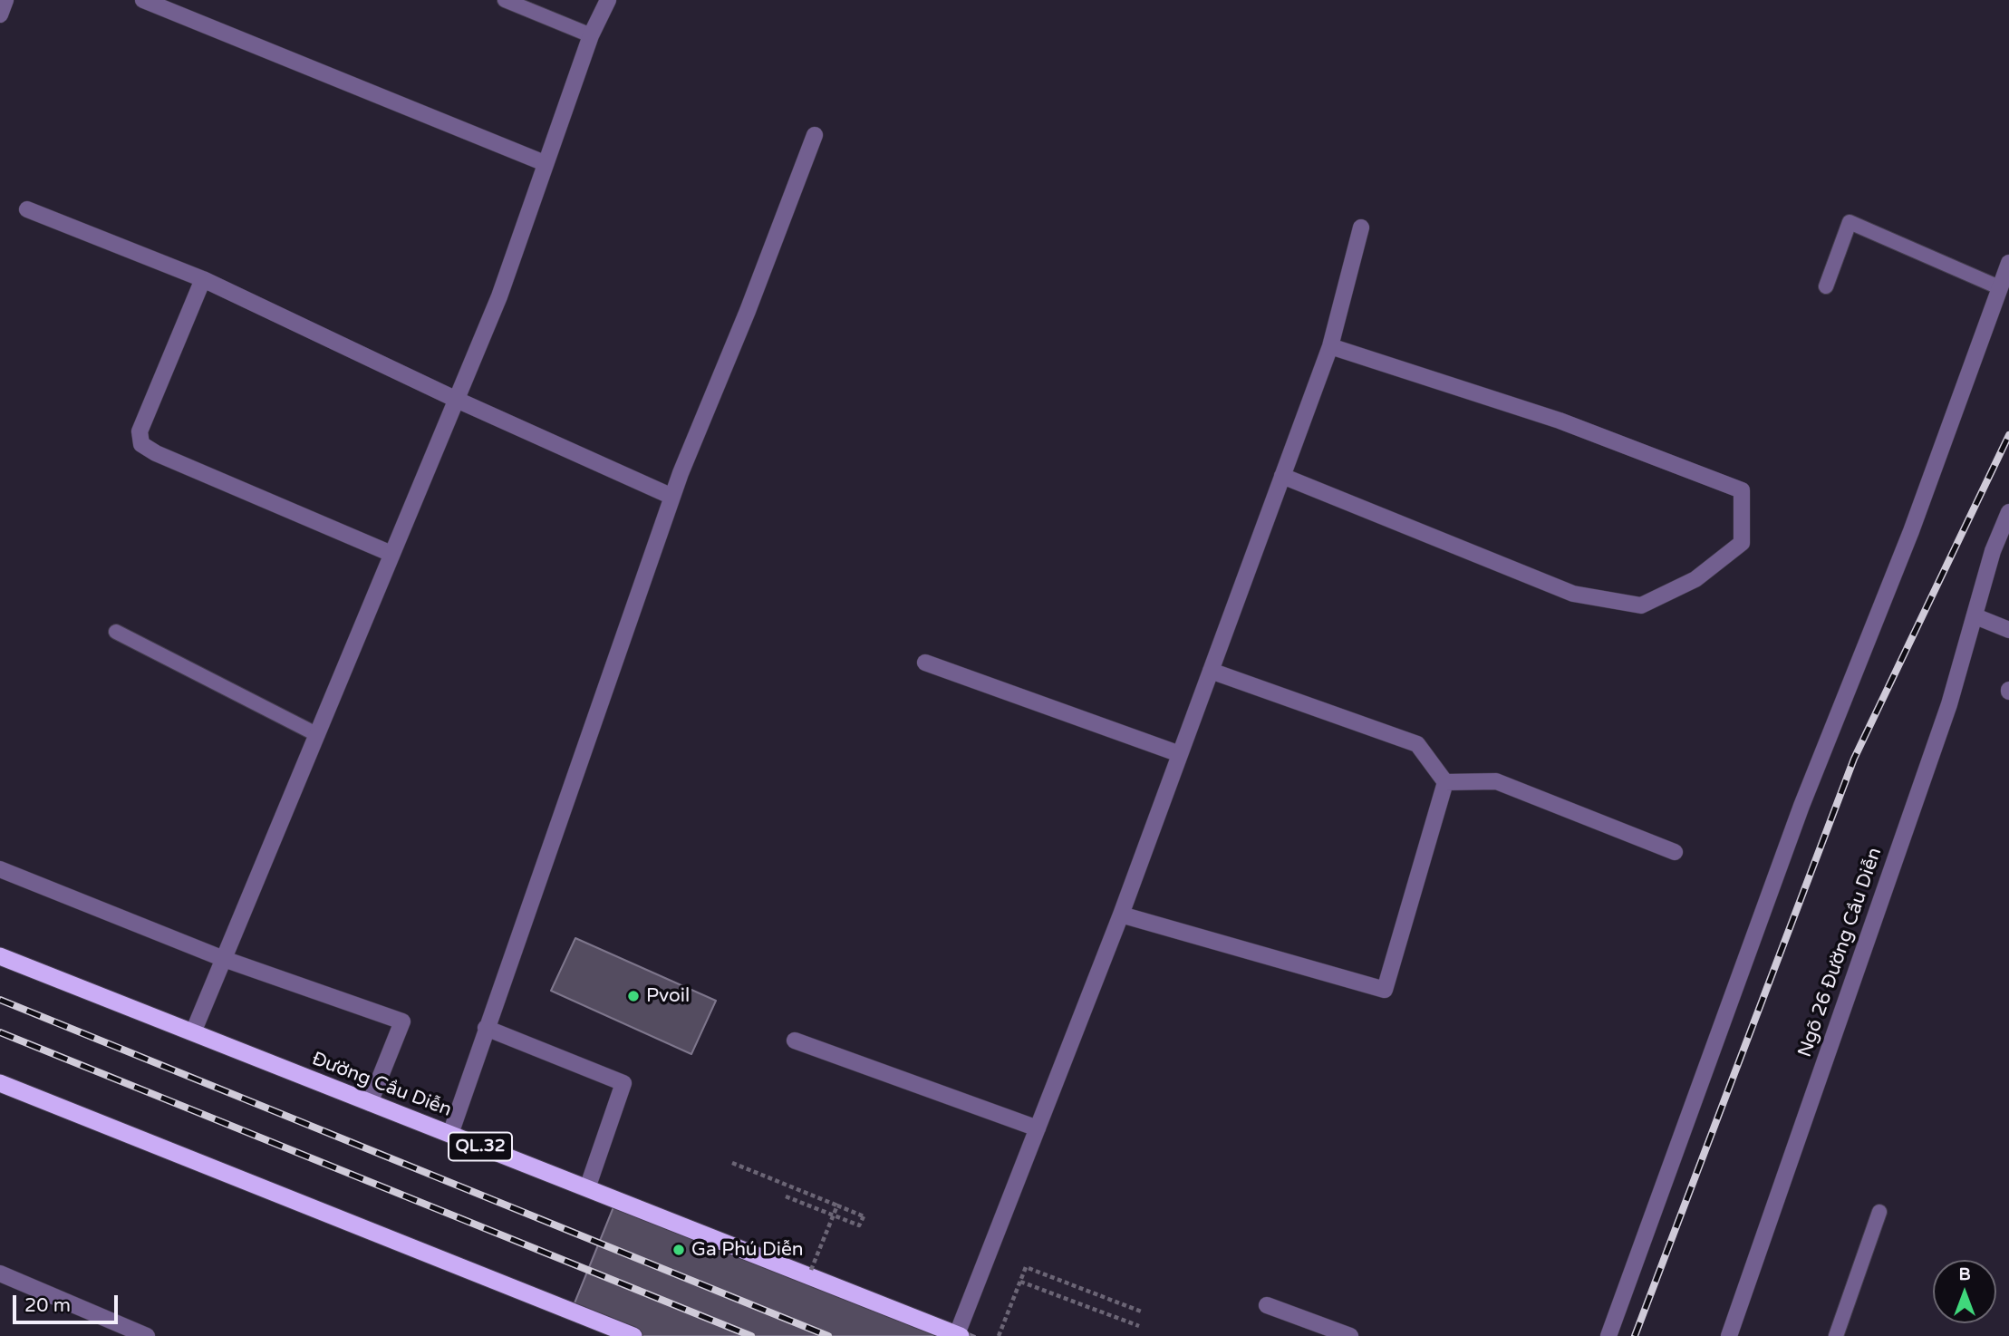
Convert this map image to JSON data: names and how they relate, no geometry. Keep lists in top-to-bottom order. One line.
{"streets":{"highway":["Đường Cầu Diễn","QL.32"],"street":["Ngõ 26 Đường Cầu Diễn"]},"places":["Pvoil","Ga Phú Diễn"],"scale_bar":"20 m","north":"top"}
